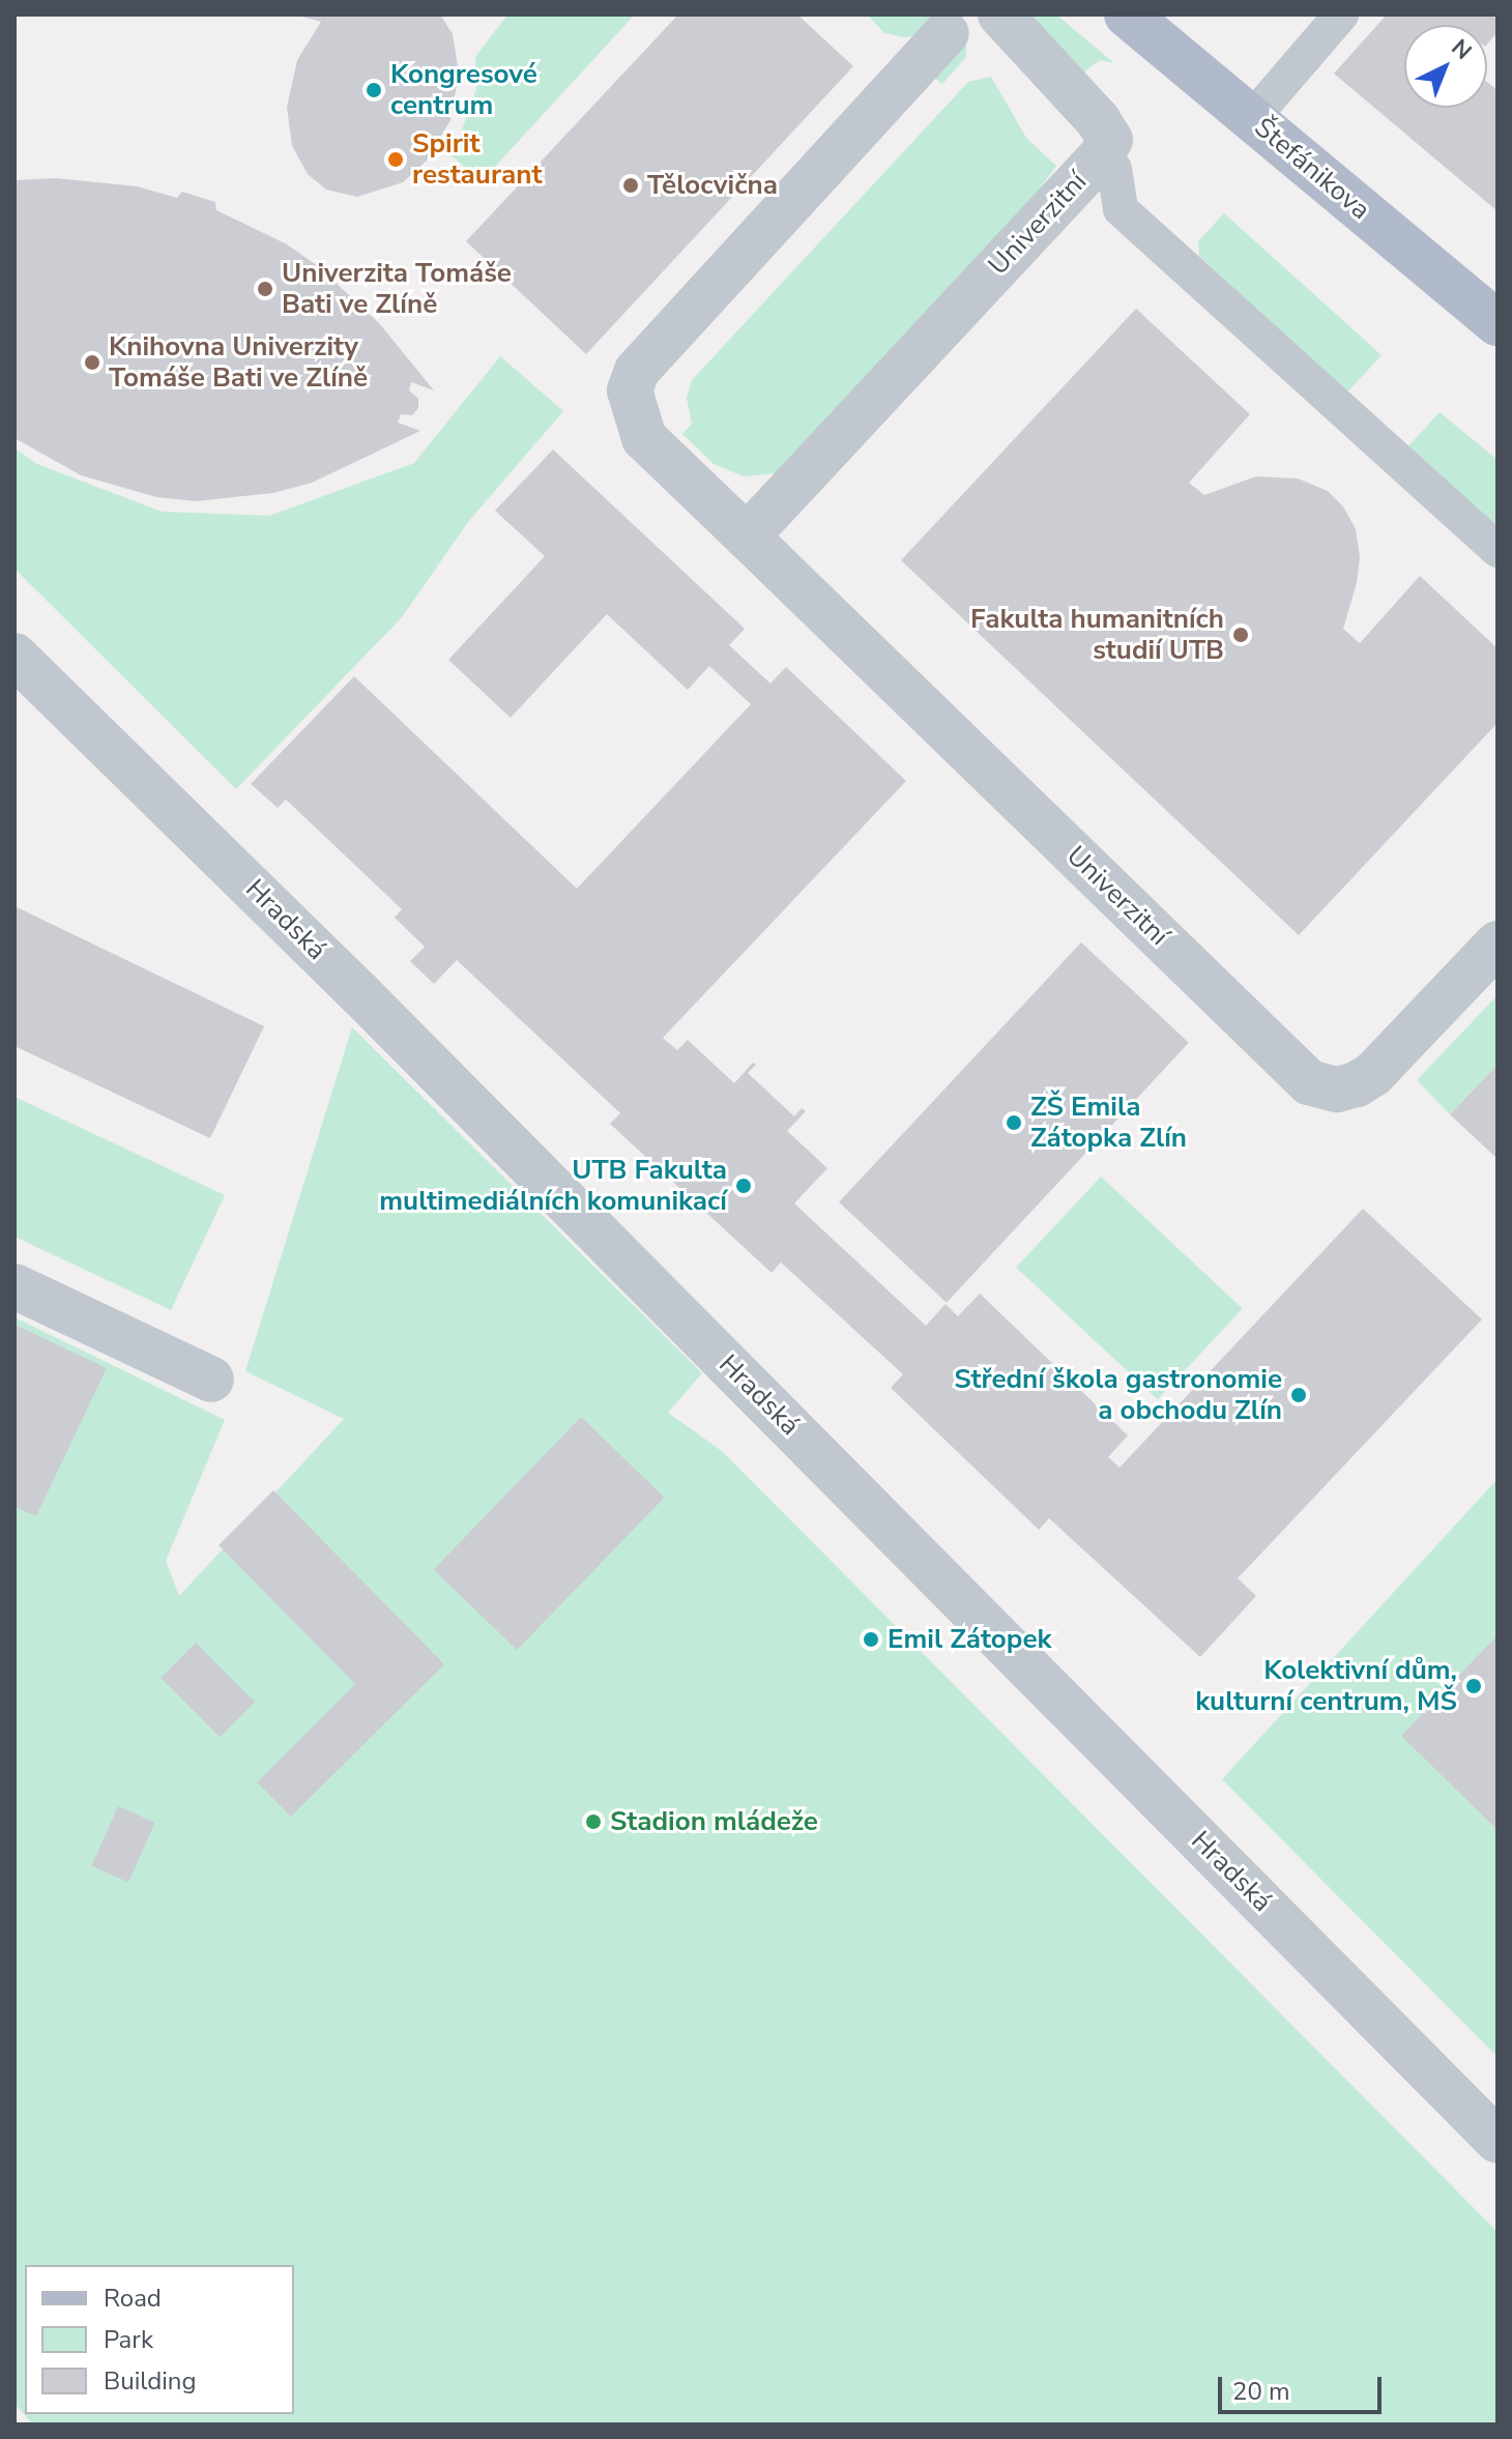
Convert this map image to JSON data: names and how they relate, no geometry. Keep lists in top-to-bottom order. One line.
{"streets":{"main road":["Štefánikova"],"street":["Univerzitní","Hradská"]},"places":["Kongresové centrum","Spirit restaurant","Tělocvična","Univerzita Tomáše Bati ve Zlíně","Knihovna Univerzity Tomáše Bati ve Zlíně","Fakulta humanitních studií UTB","ZŠ Emila Zátopka Zlín","UTB Fakulta multimediálních komunikací","Střední škola gastronomie a obchodu Zlín","Emil Zátopek","Kolektivní dům, kulturní centrum, MŠ","Stadion mládeže"],"legend":["Road","Park","Building"],"scale_bar":"20 m","north":"top right"}
